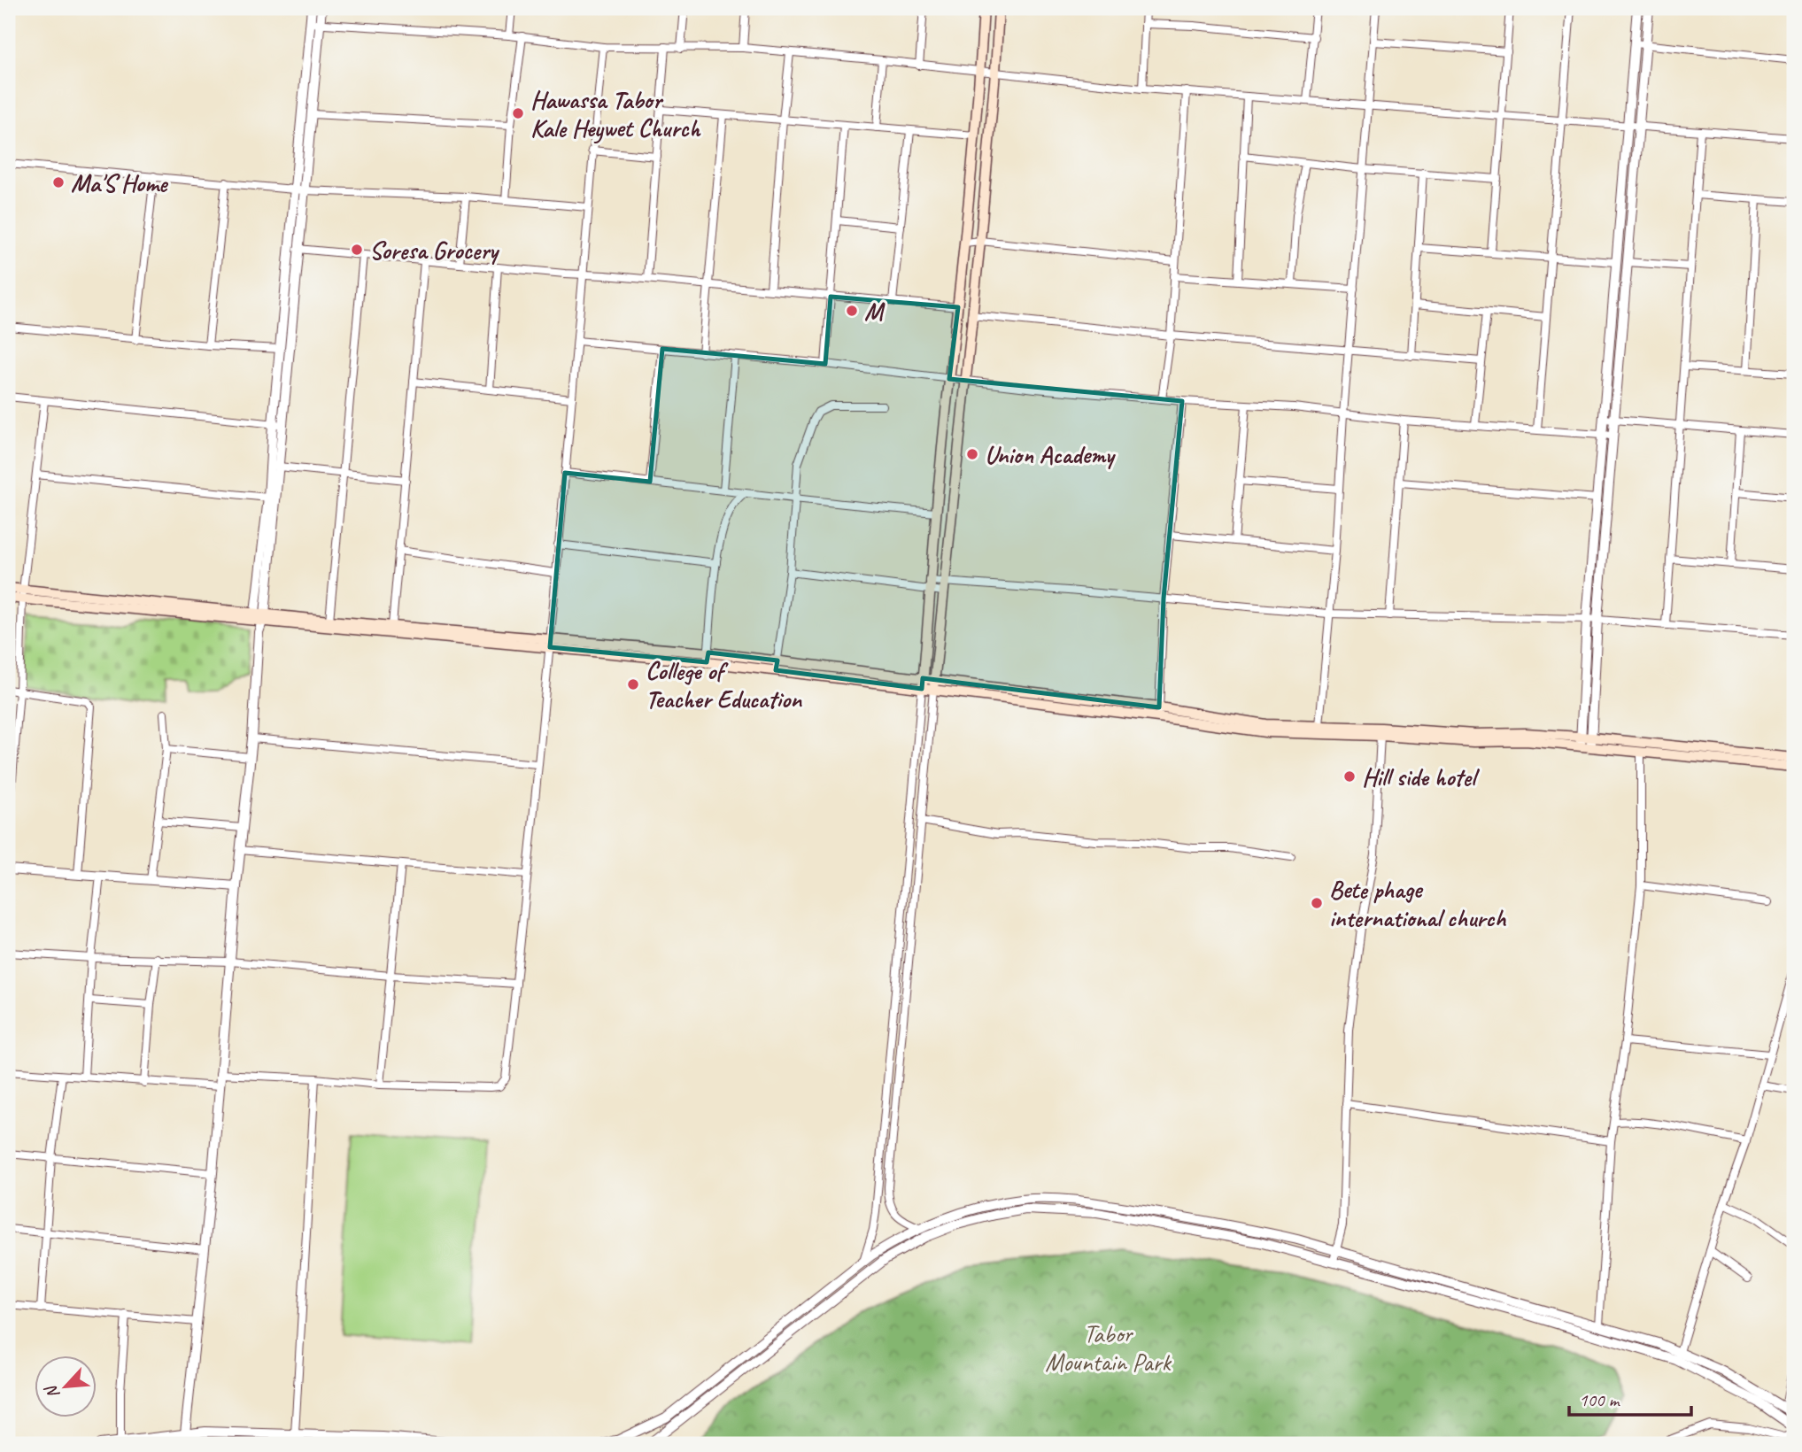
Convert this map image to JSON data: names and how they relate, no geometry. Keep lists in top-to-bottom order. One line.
{"parks":["Tabor Mountain Park"],"places":["Hawassa Tabor Kale Heywet Church","Ma'S Home","Soresa Grocery","M","Union Academy","College of Teacher Education","Hill side hotel","Bete phage international church"],"scale_bar":"100 m","north":"bottom left"}
